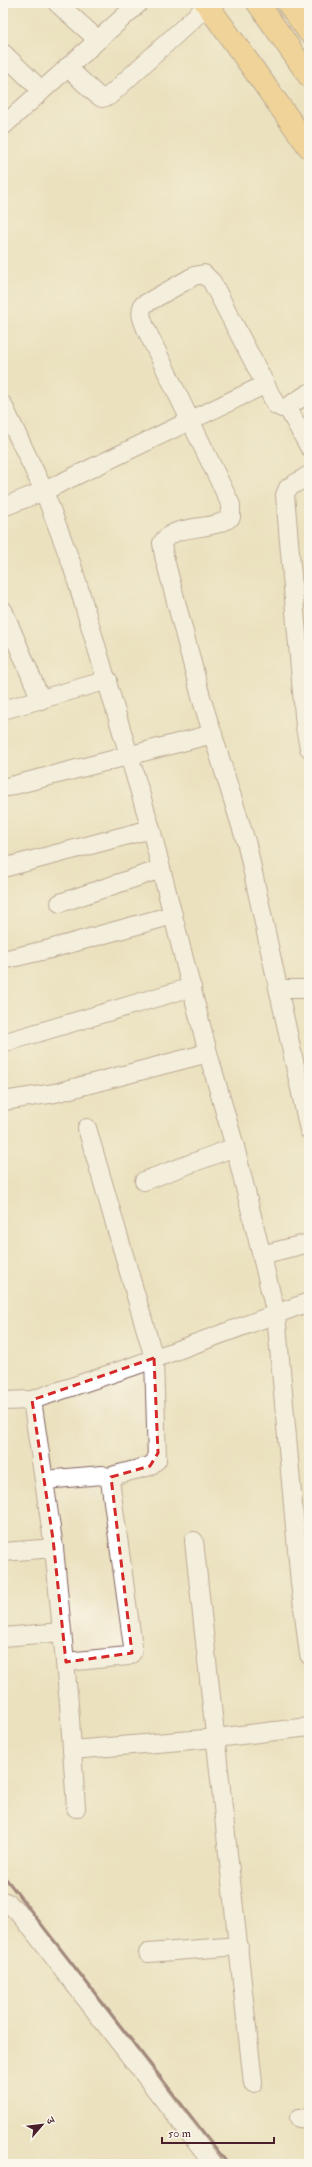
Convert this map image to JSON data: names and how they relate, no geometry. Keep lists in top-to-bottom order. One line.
{"scale_bar":"50 m","north":"top right"}
